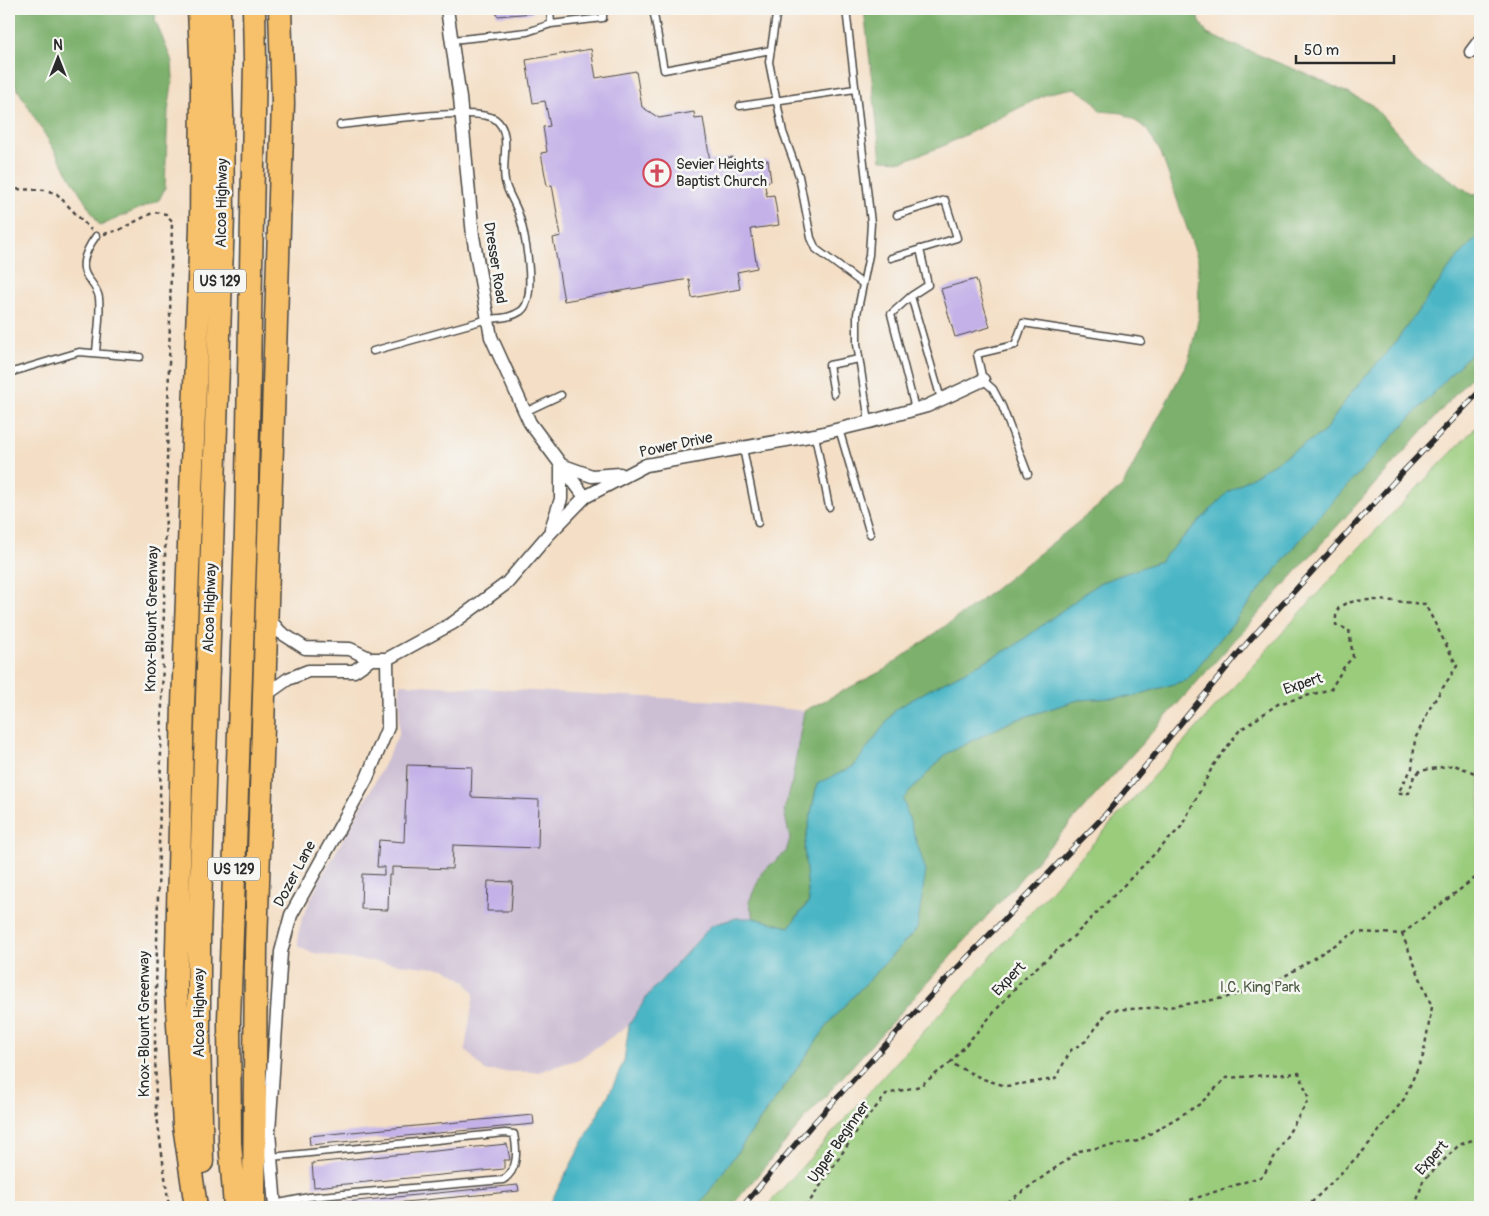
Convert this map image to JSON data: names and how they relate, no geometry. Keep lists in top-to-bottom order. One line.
{"streets":{"highway":["Alcoa Highway","US 129"],"street":["Dresser Road","Power Drive","Dozer Lane"],"path":["Knox-Blount Greenway","Expert","Upper Beginner"]},"crossings":[["Dresser Road","Power Drive"],["Power Drive","Dozer Lane"],["Expert","Upper Beginner"]],"parks":["I.C. King Park"],"places":{"church":["Sevier Heights Baptist Church"]},"scale_bar":"50 m","north":"top"}
